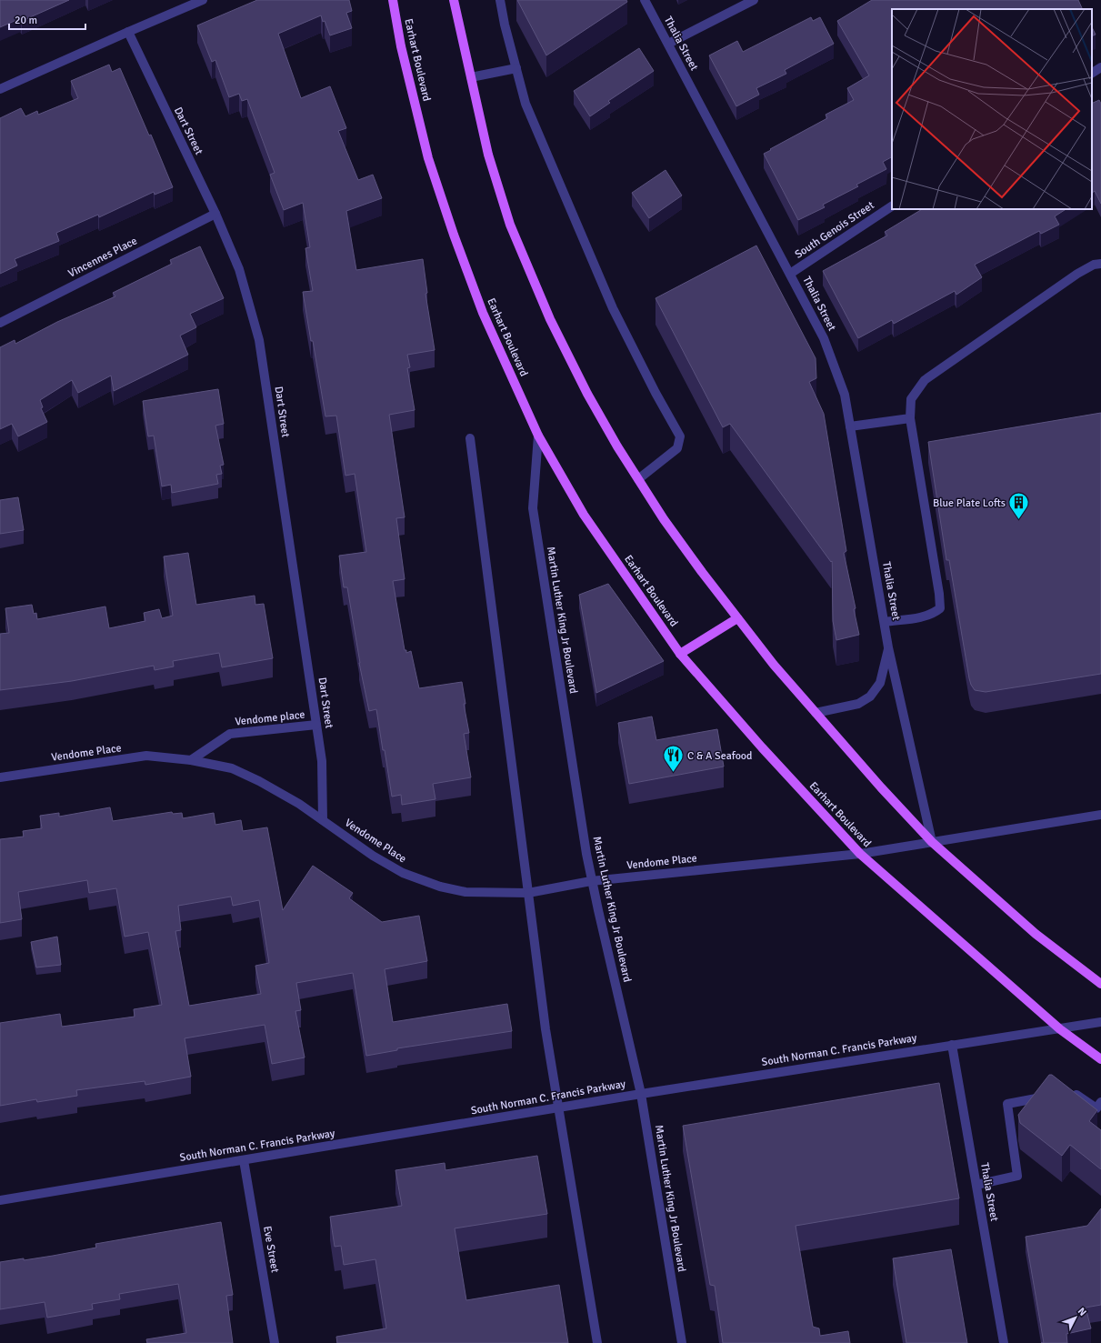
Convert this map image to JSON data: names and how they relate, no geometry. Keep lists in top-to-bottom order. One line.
{"streets":{"main road":["Earhart Boulevard"],"street":["Thalia Street","Dart Street","South Genois Street","Vincennes Place","Martin Luther King Jr Boulevard","Vendome place","Vendome Place","South Norman C. Francis Parkway","Eve Street"]},"crossings":[["Thalia Street","South Genois Street"],["Thalia Street","South Norman C. Francis Parkway"],["Earhart Boulevard","Martin Luther King Jr Boulevard"],["Earhart Boulevard","Vendome Place"],["Earhart Boulevard","South Norman C. Francis Parkway"],["Dart Street","Vincennes Place"],["Dart Street","Vendome place"],["Dart Street","Vendome Place"],["Martin Luther King Jr Boulevard","Vendome Place"],["Martin Luther King Jr Boulevard","South Norman C. Francis Parkway"],["Vendome place","Vendome Place"],["South Norman C. Francis Parkway","Eve Street"]],"places":{"building":["Blue Plate Lofts"],"restaurant":["C & A Seafood"]},"scale_bar":"20 m","north":"top right"}
